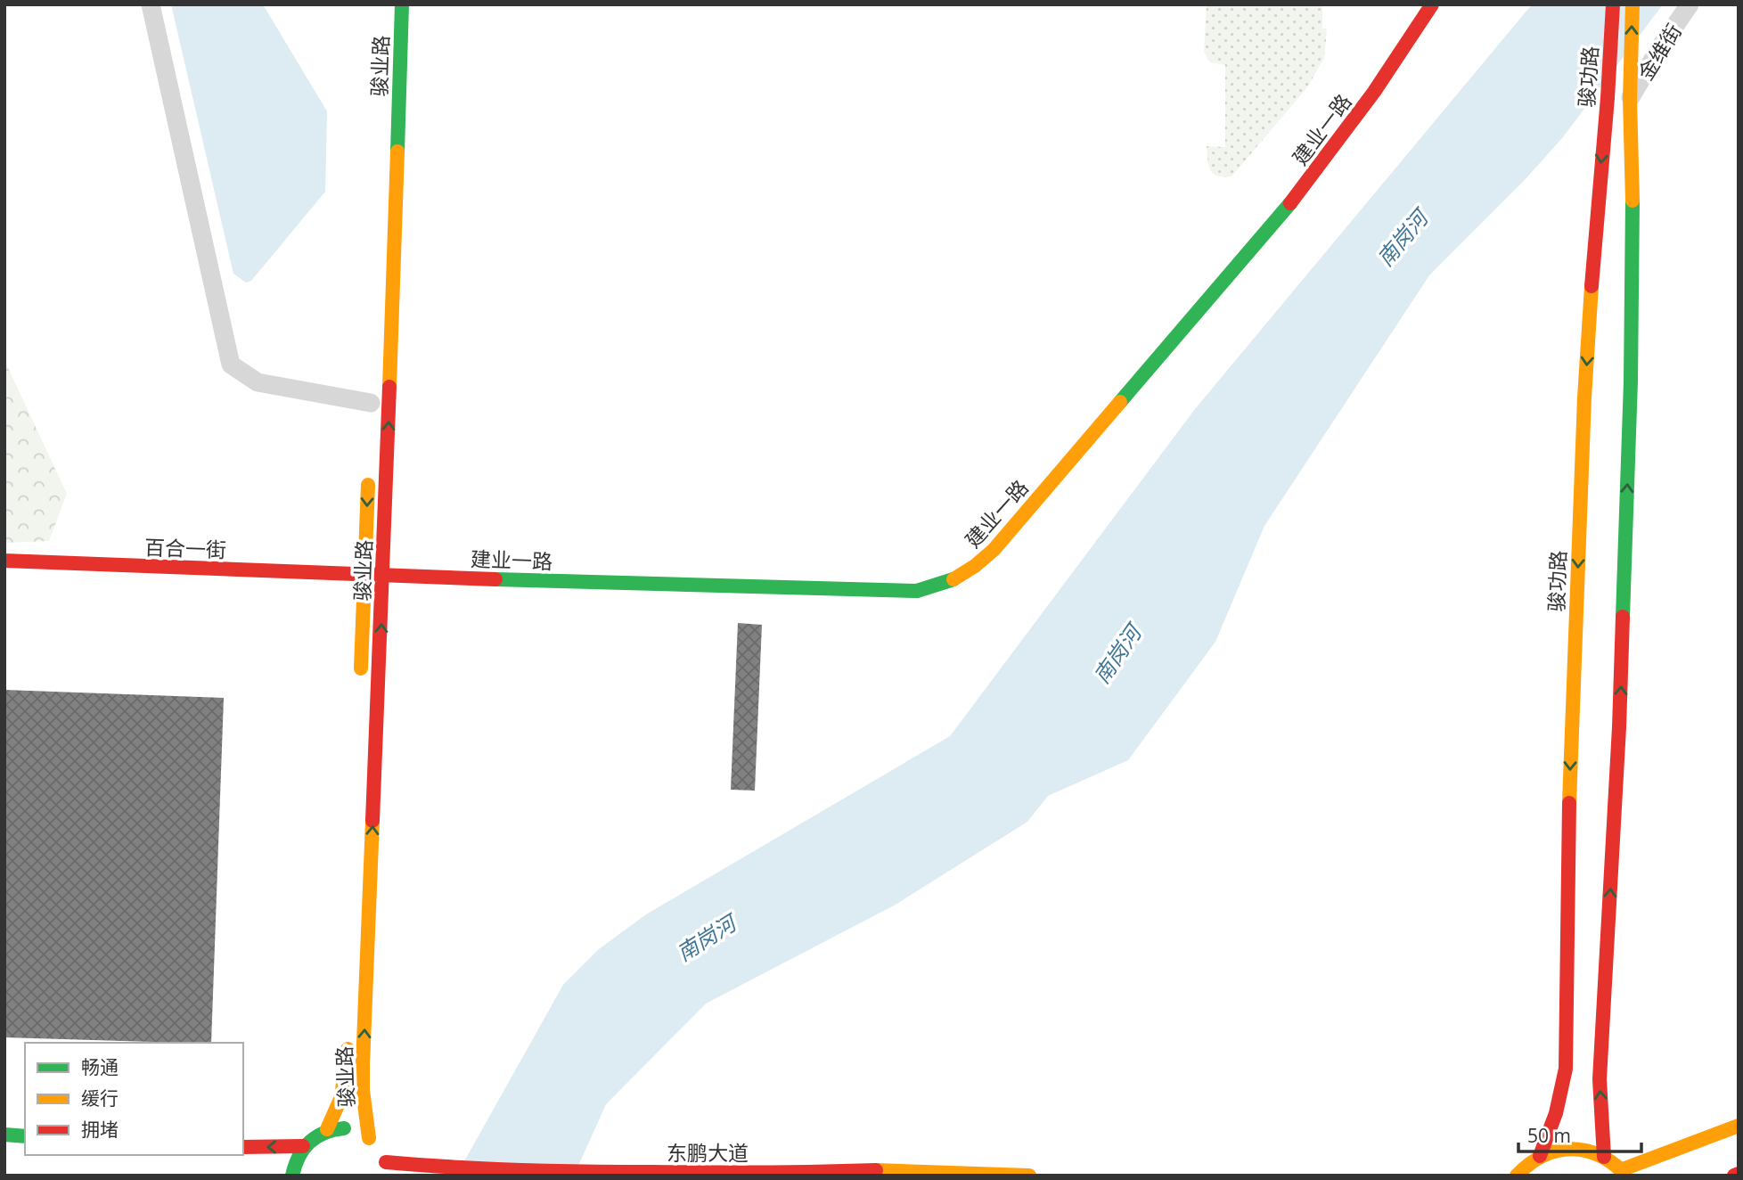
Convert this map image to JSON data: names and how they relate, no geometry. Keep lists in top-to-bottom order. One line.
{"streets":{"street":["金维街","骏业路","骏功路","建业一路","百合一街","东鹏大道"]},"crossings":[["金维街","骏功路"],["骏业路","建业一路"],["骏业路","百合一街"],["建业一路","百合一街"]],"one_way":["骏业路"],"water":["南岗河"],"legend":["畅通","缓行","拥堵"],"scale_bar":"50 m"}
